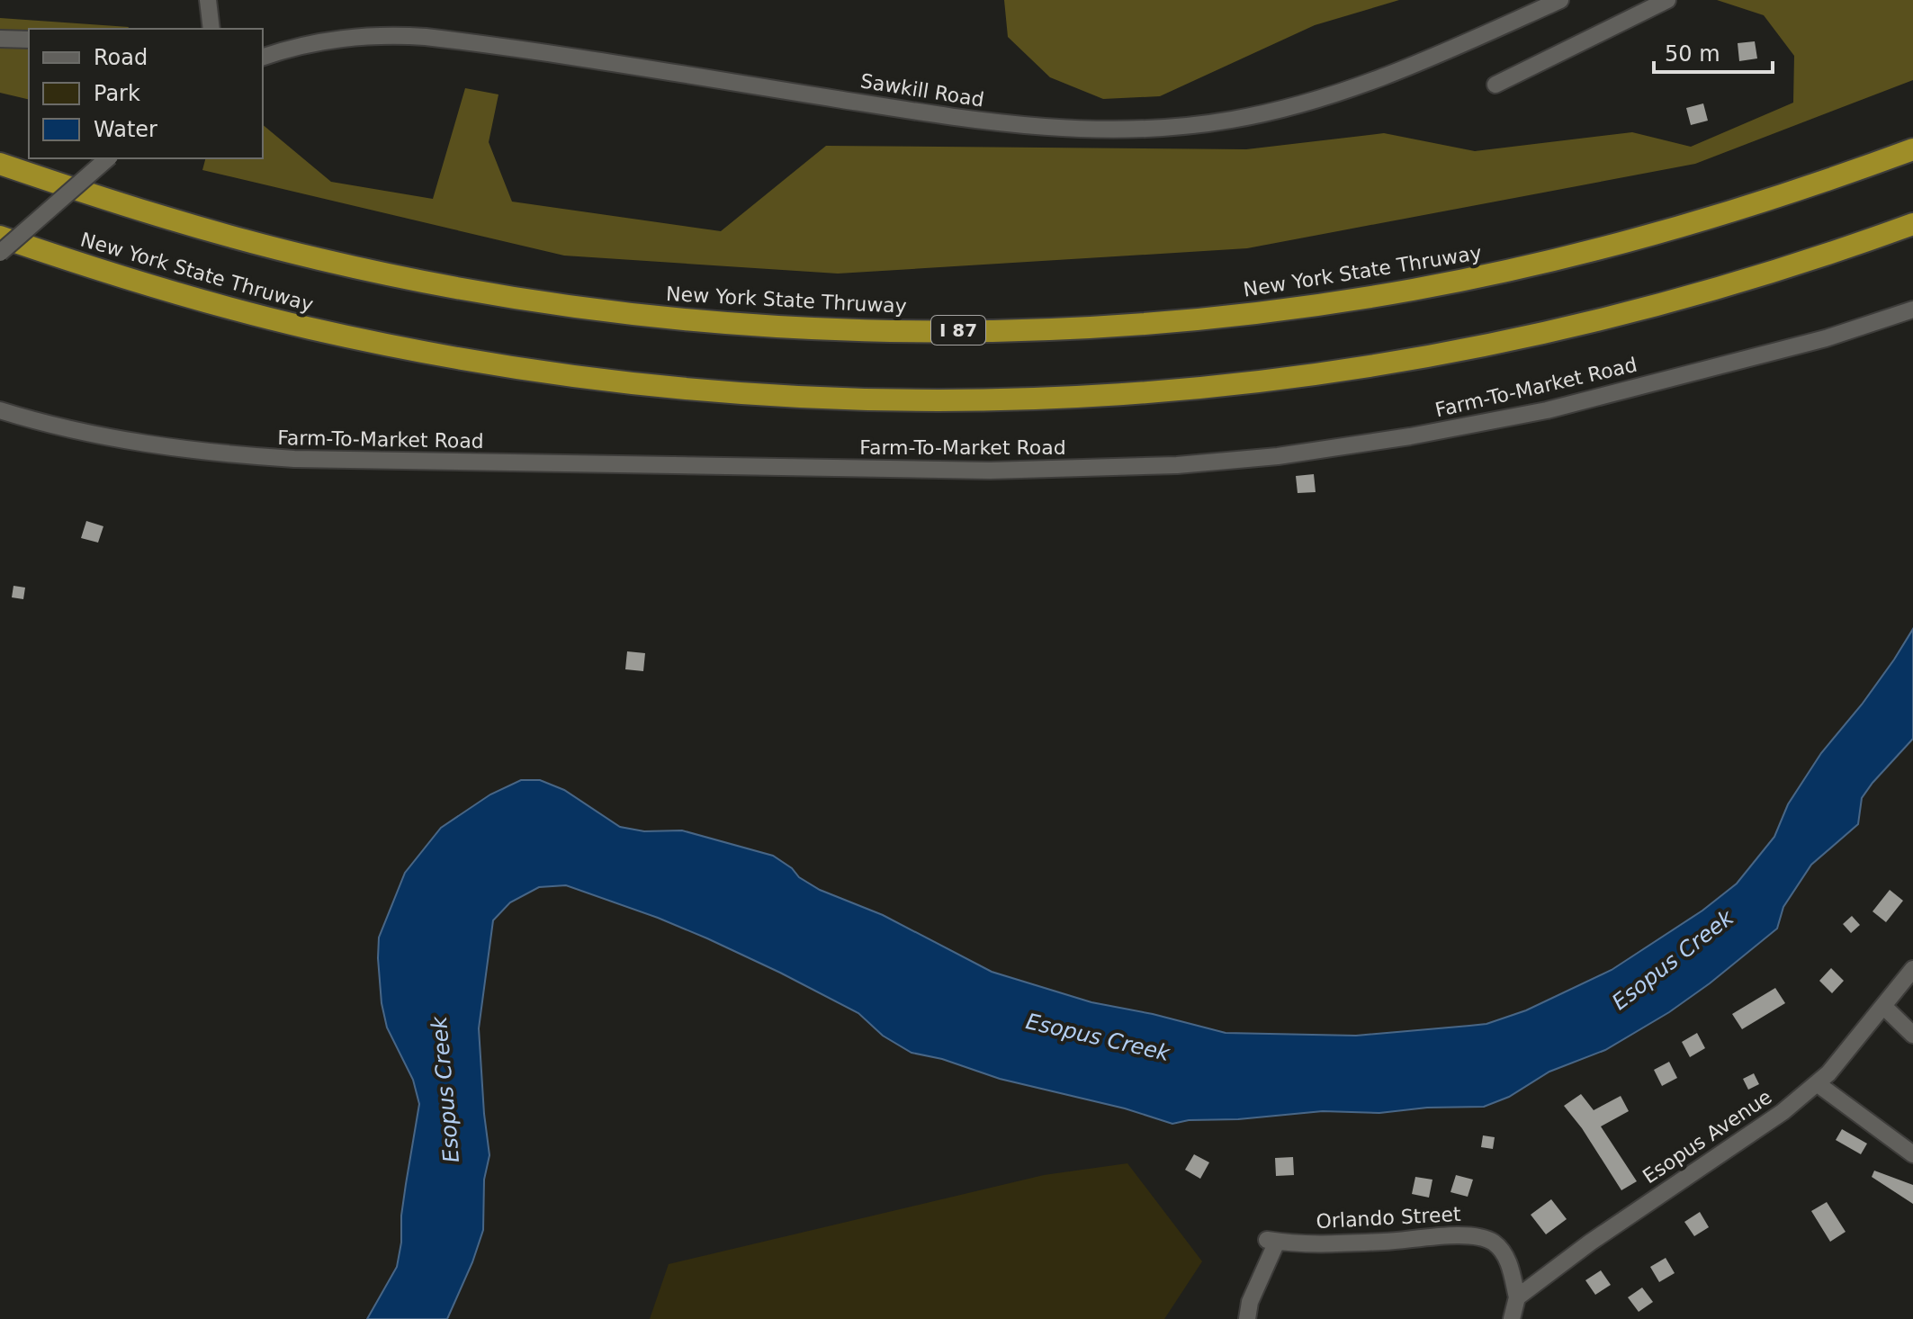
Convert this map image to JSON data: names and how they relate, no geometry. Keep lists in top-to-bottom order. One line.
{"streets":{"highway":["New York State Thruway","I 87"],"street":["Sawkill Road","Farm-To-Market Road","Esopus Avenue","Orlando Street"]},"crossings":[["Esopus Avenue","Orlando Street"]],"water":["Esopus Creek"],"legend":["Road","Park","Water"],"scale_bar":"50 m"}
